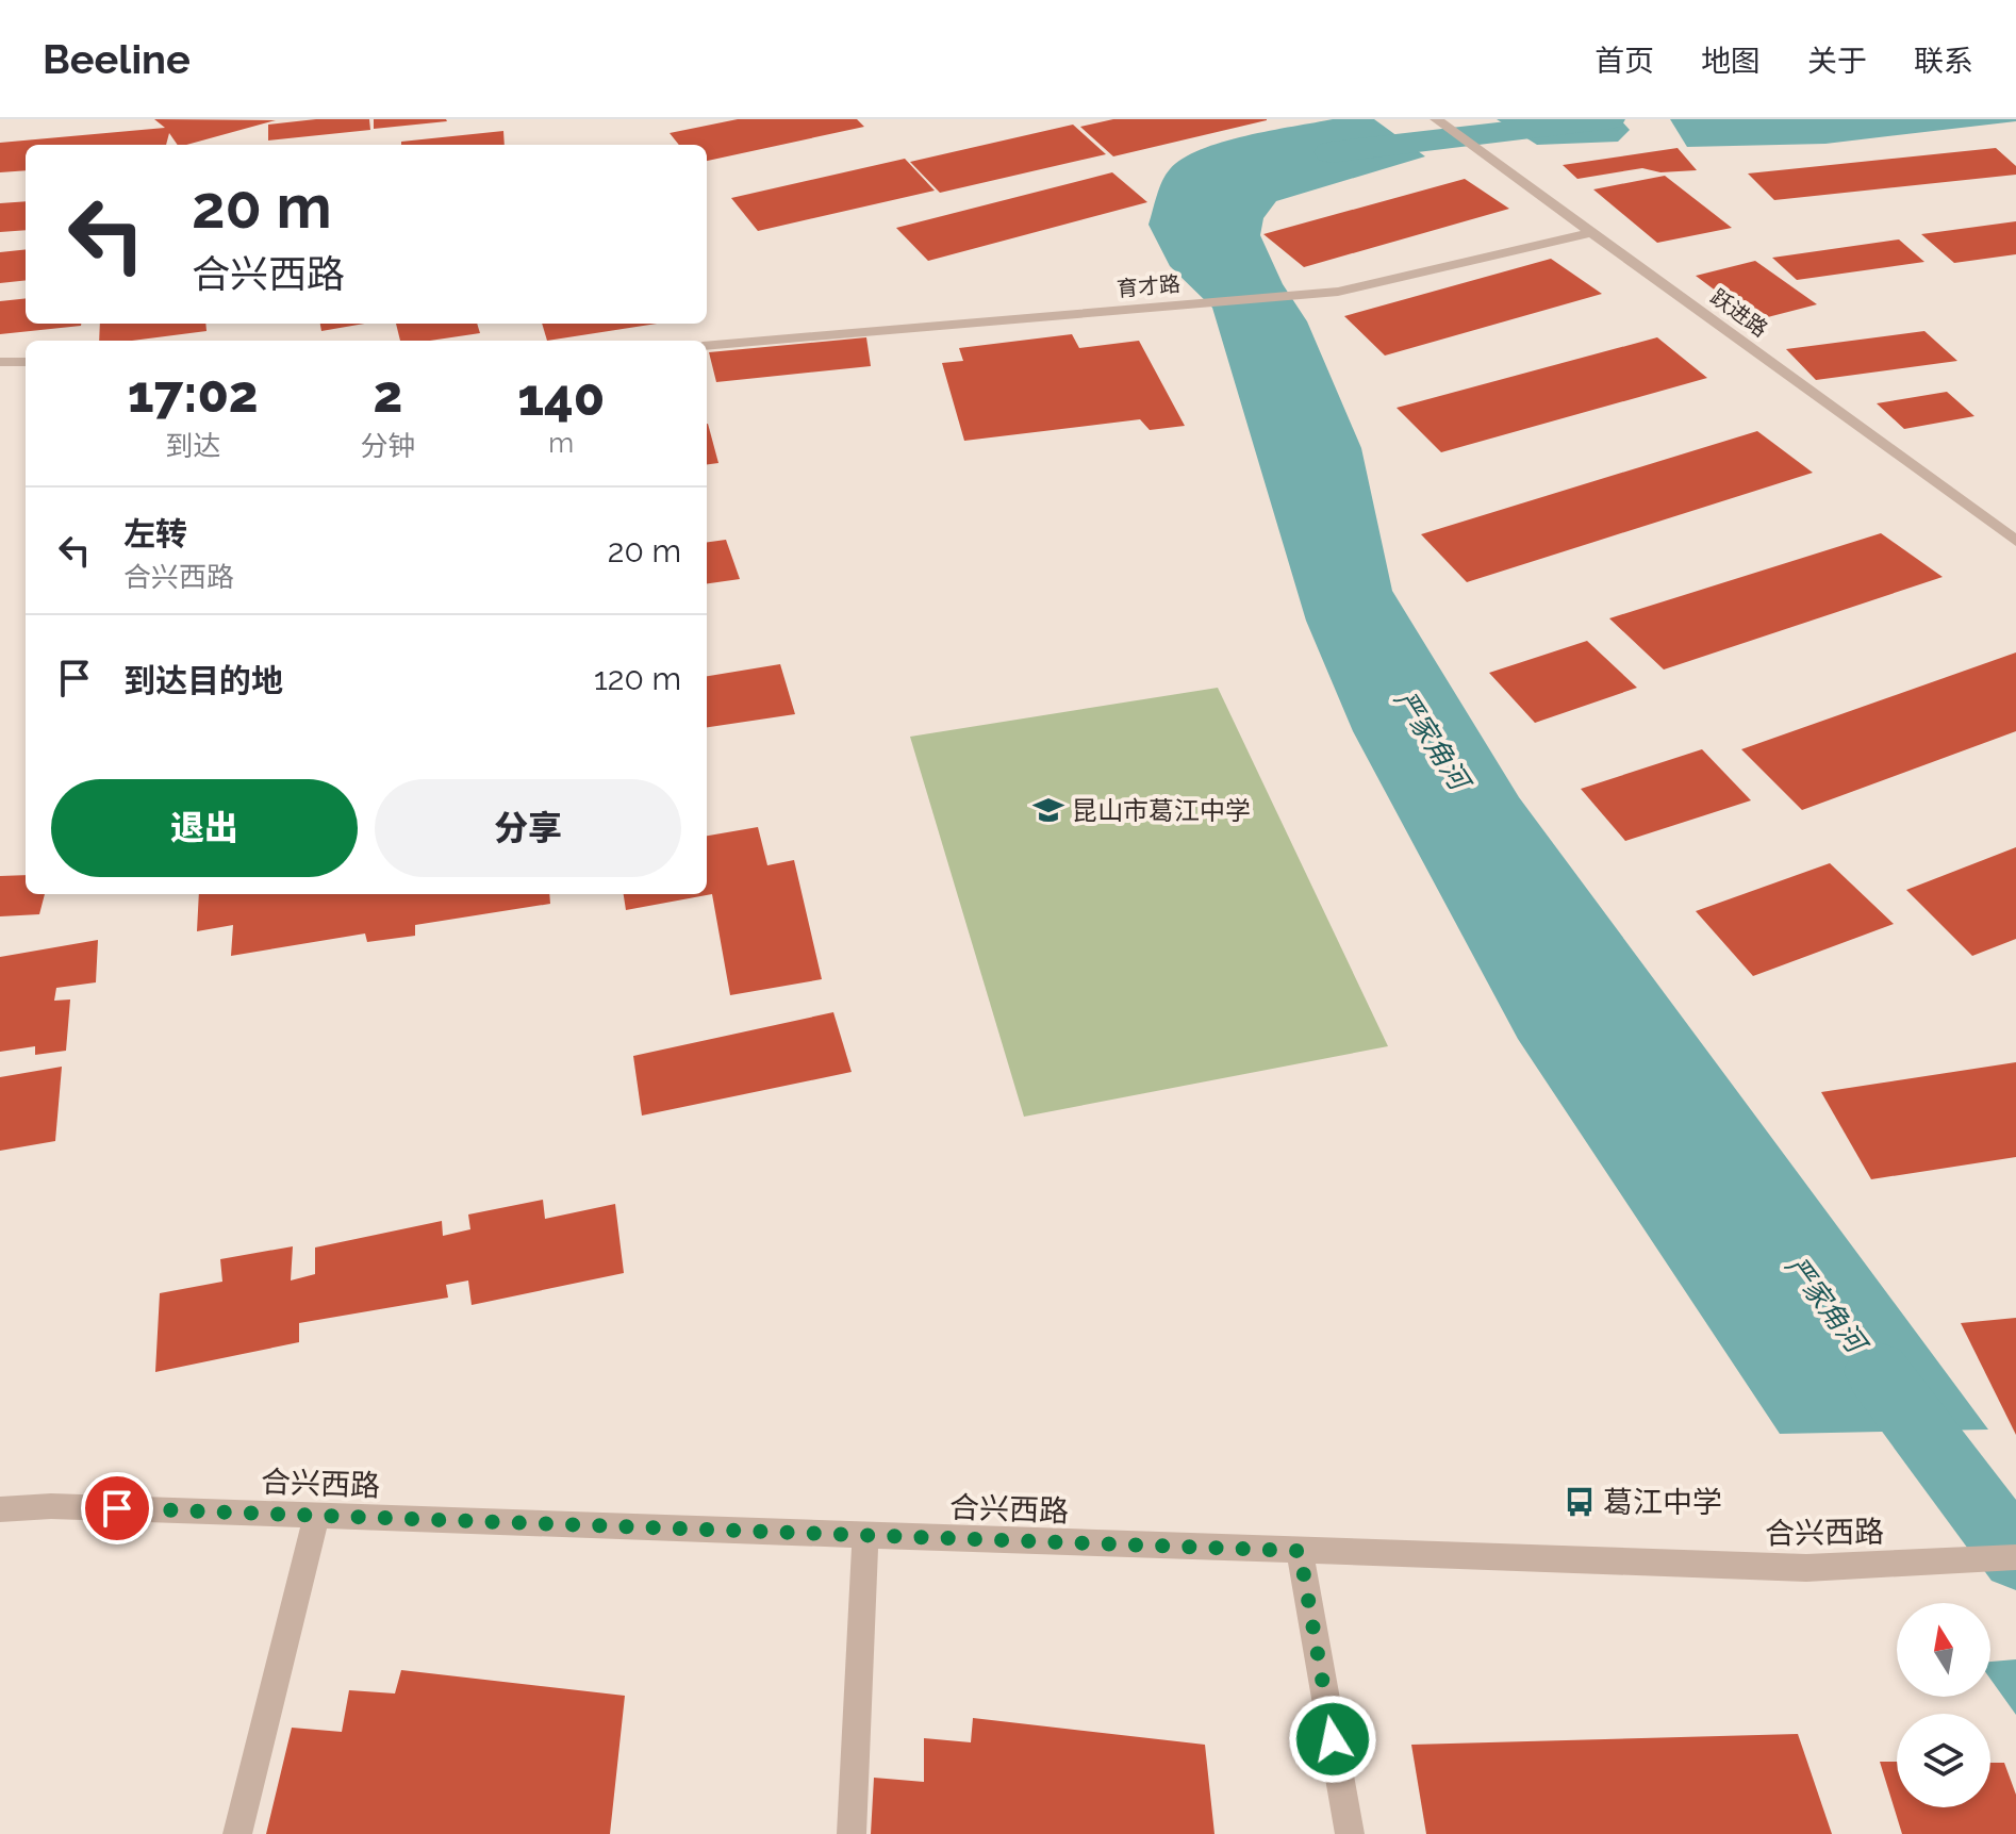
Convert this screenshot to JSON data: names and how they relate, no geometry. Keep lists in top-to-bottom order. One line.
{"streets":{"street":["育才路","跃进路","合兴西路"]},"crossings":[["育才路","跃进路"]],"water":["严家角河"],"places":{"school or university":["昆山市葛江中学"],"bus stop":["葛江中学"]},"north":"top","page":{"header":"Beeline","nav":["首页","地图","关于","联系"],"turn":["20 m","合兴西路"],"eta":["17:02","到达","2","分钟","140","m"],"list":[{"name":"左转","note":"合兴西路","value":"20 m"},{"name":"到达目的地","value":"120 m"}],"buttons":["退出","分享"]}}
